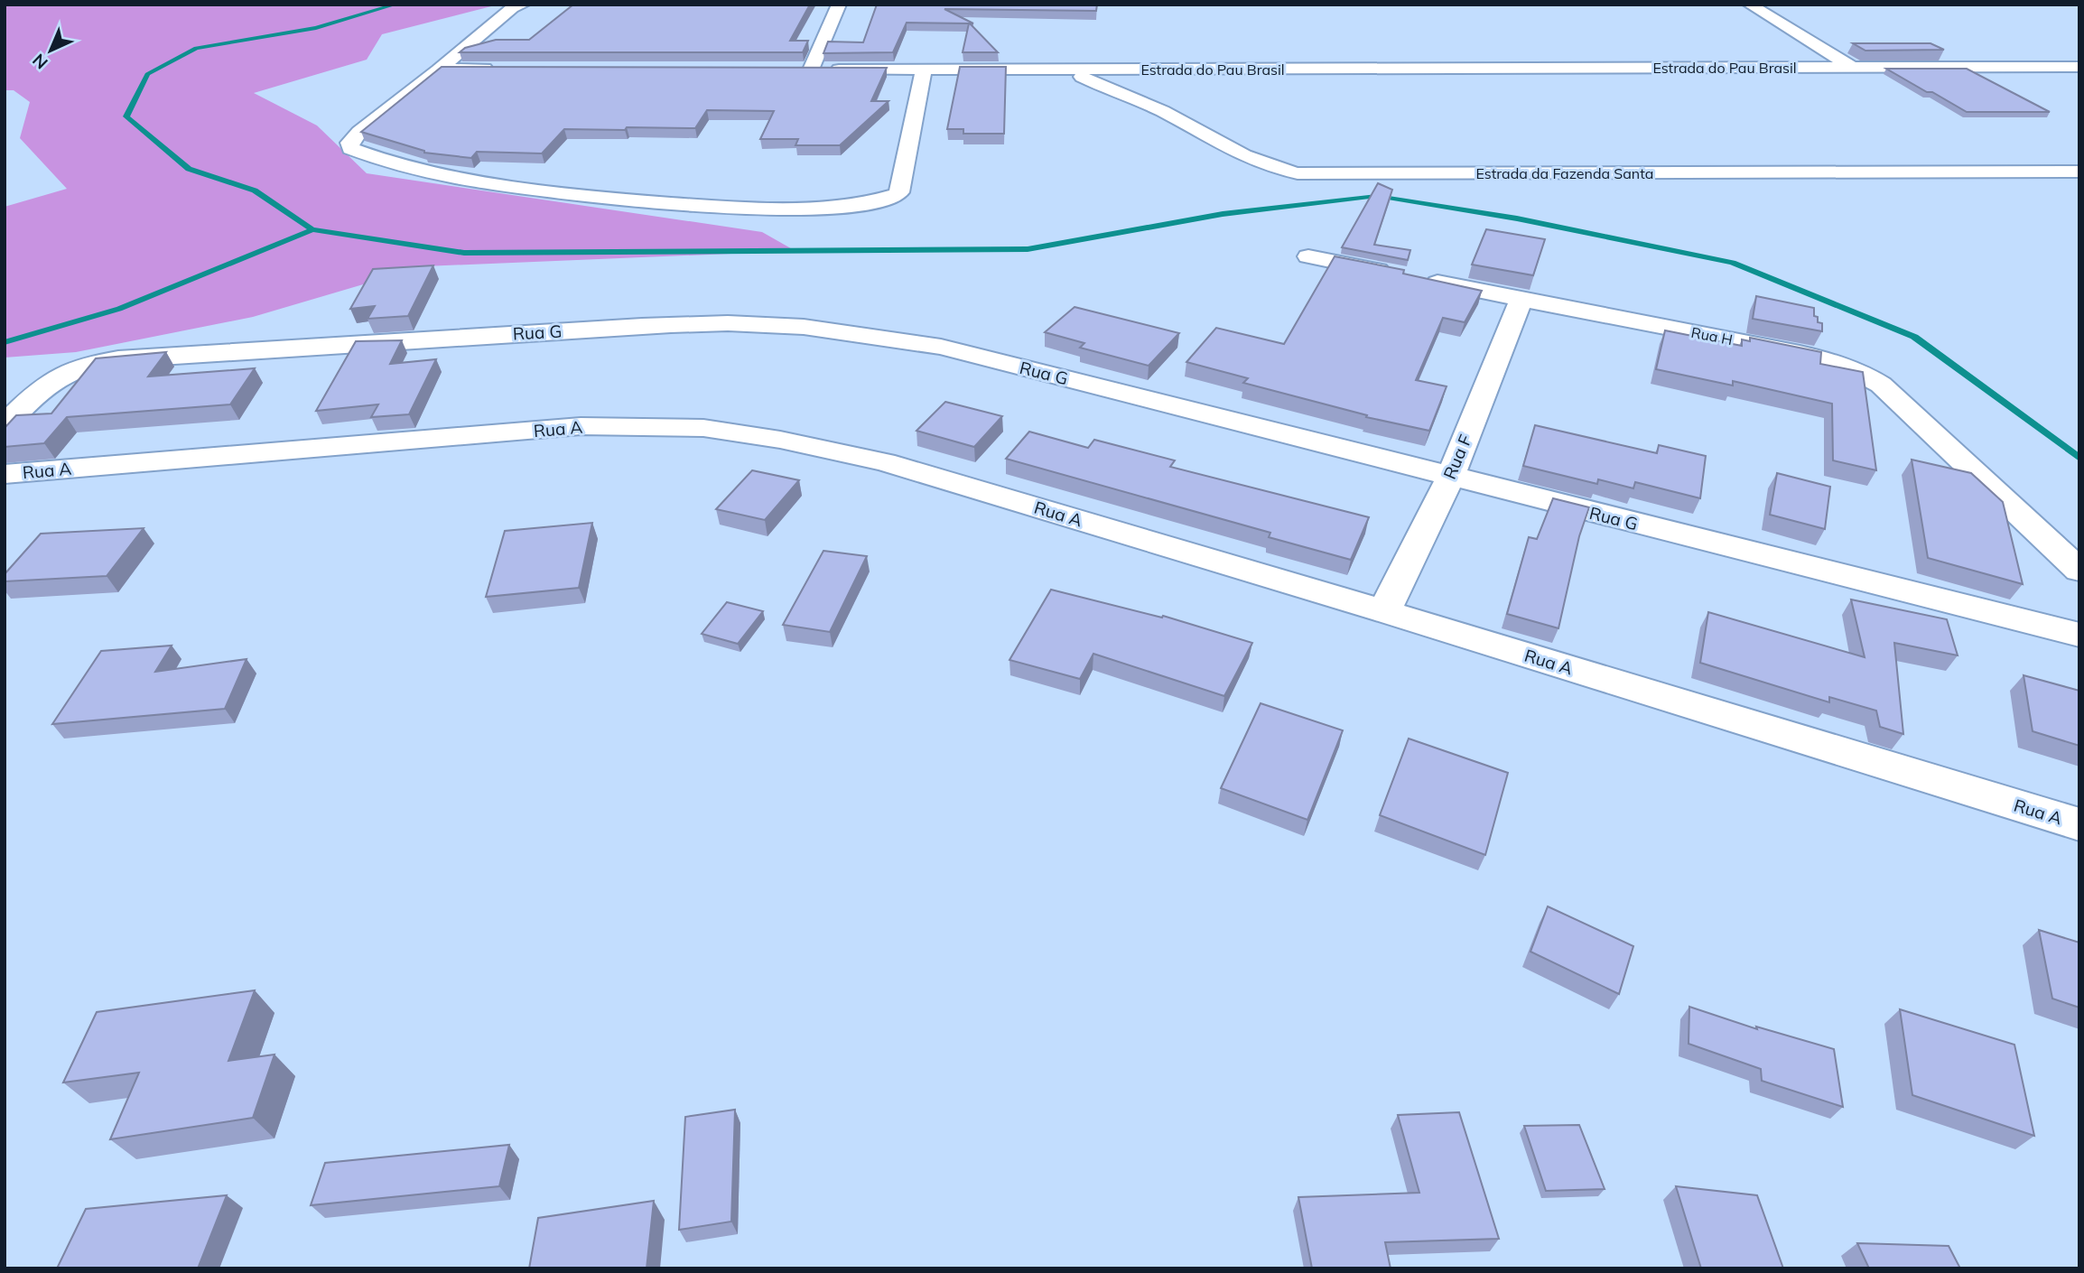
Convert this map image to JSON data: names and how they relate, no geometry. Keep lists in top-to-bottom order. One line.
{"streets":{"street":["Estrada do Pau Brasil","Estrada da Fazenda Santa","Rua G","Rua H","Rua A","Rua F"]},"crossings":[["Estrada do Pau Brasil","Estrada da Fazenda Santa"],["Rua G","Rua F"],["Rua H","Rua F"],["Rua A","Rua F"]],"north":"bottom left"}
